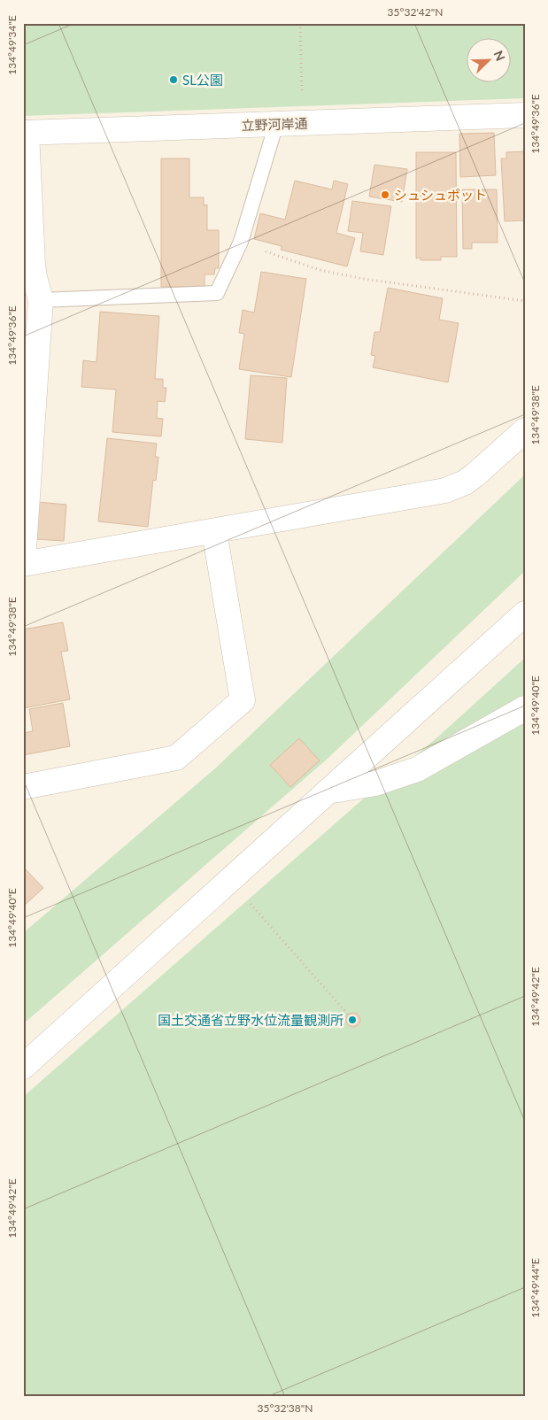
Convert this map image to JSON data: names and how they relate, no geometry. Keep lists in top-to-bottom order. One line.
{"streets":{"street":["立野河岸通"]},"places":["SL公園","シュシュポット","国土交通省立野水位流量観測所"],"north":"top right","coordinates":["35°32'42\"N","134°49'34\"E","134°49'36\"E","134°49'38\"E","134°49'40\"E","134°49'42\"E","134°49'44\"E","35°32'38\"N"]}
